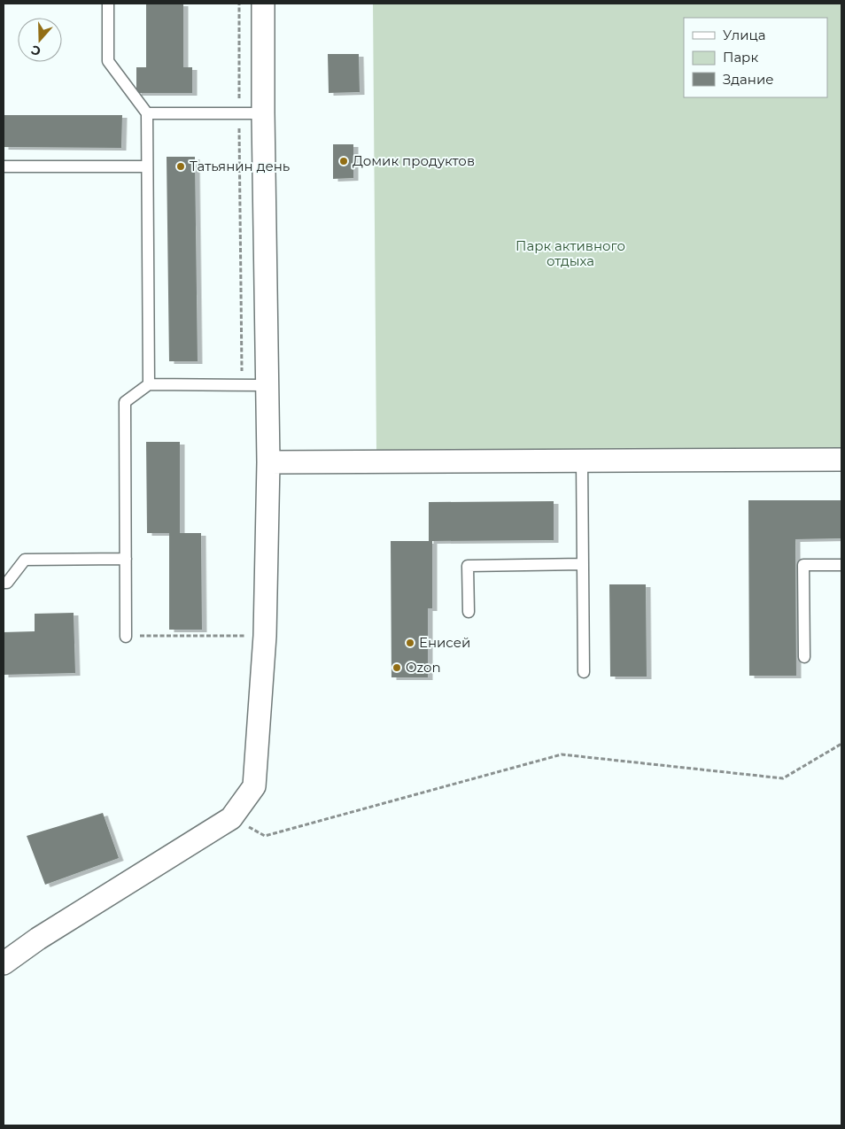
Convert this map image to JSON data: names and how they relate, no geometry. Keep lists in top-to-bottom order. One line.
{"parks":["Парк активного отдыха"],"places":["Домик продуктов","Татьянин день","Енисей","Ozon"],"legend":["Улица","Парк","Здание"],"north":"bottom"}
